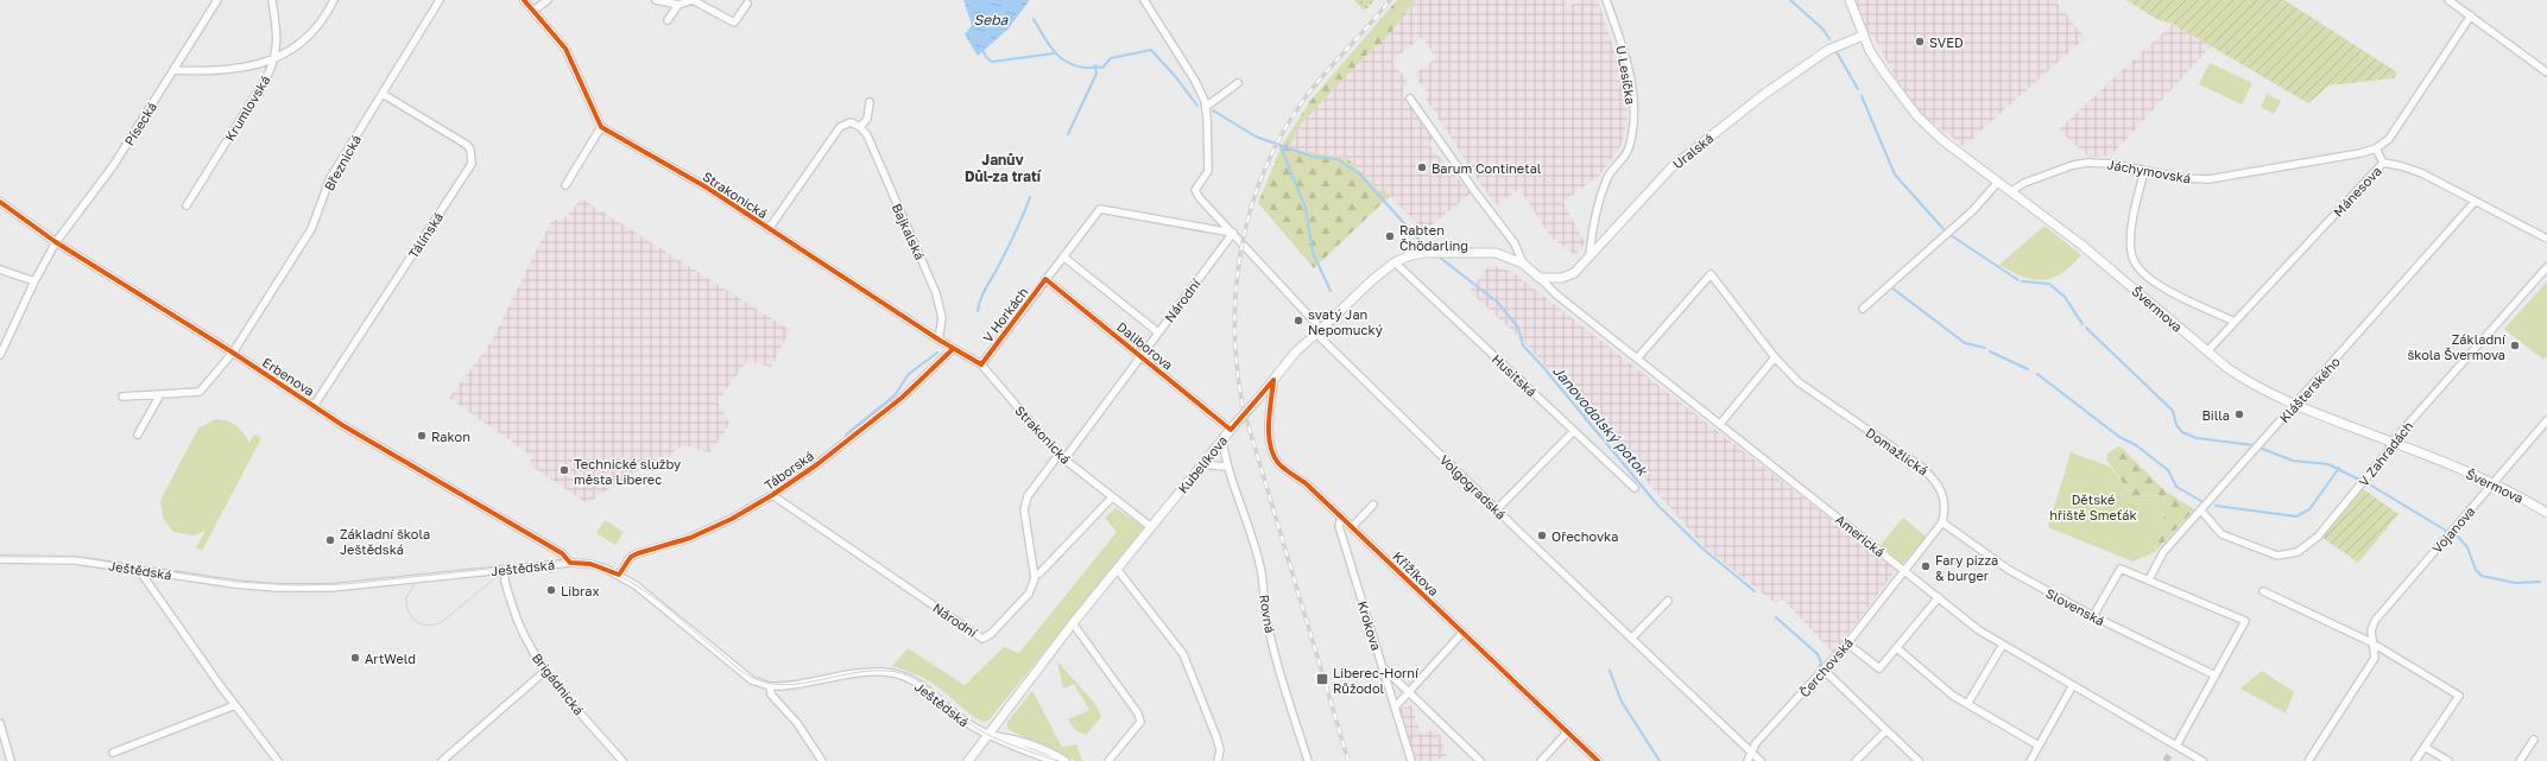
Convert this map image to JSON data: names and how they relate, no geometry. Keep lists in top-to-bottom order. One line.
{"streets":{"street":["U Lesíčka","Krumlovská","Písecká","Uralská","Březnická","Jáchymovská","Mánesova","Strakonická","Bajkalská","Tálínská","Národní","Švermova","V Horkách","Daliborova","Husitská","Erbenova","Klášterského","Domažlická","V Zahradách","Kubelíkova","Táborská","Volgogradská","Vojanova","Americká","Ještědská","Křižíkova","Slovenská","Rovná","Krokova","Čerchovská","Brigádnická"]},"crossings":[["U Lesíčka","Uralská"],["Písecká","Erbenova"],["Uralská","Švermova"],["Uralská","Kubelíkova"],["Uralská","Americká"],["Březnická","Tálínská"],["Březnická","Erbenova"],["Jáchymovská","Mánesova"],["Jáchymovská","Švermova"],["Mánesova","Švermova"],["Strakonická","Bajkalská"],["Strakonická","Národní"],["Strakonická","V Horkách"],["Strakonická","Kubelíkova"],["Strakonická","Táborská"],["Tálínská","Erbenova"],["Národní","V Horkách"],["Národní","Daliborova"],["Národní","Táborská"],["Národní","Volgogradská"],["Švermova","Klášterského"],["Švermova","V Zahradách"],["Švermova","Vojanova"],["V Horkách","Daliborova"],["V Horkách","Volgogradská"],["Daliborova","Kubelíkova"],["Husitská","Kubelíkova"],["Erbenova","Ještědská"],["Klášterského","V Zahradách"],["Domažlická","Americká"],["Domažlická","Slovenská"],["Kubelíkova","Volgogradská"],["Kubelíkova","Americká"],["Kubelíkova","Ještědská"],["Kubelíkova","Křižíkova"],["Kubelíkova","Rovná"],["Táborská","Ještědská"],["Volgogradská","Čerchovská"],["Americká","Čerchovská"],["Ještědská","Brigádnická"],["Křižíkova","Krokova"]],"districts":["Janův Důl-za tratí"],"water":["Seba","Janovodolský potok"],"parks":["Dětské hřiště Smeťák"],"places":{"other":["SVED","Barum Continetal","Rabten Čhödarling","svatý Jan Nepomucký","Základní škola Švermova","Billa","Rakon","Technické služby města Liberec","Ořechovka","Základní škola Ještědská","Fary pizza & burger","Librax","ArtWeld"],"transit":["Liberec-Horní Růžodol"]}}
